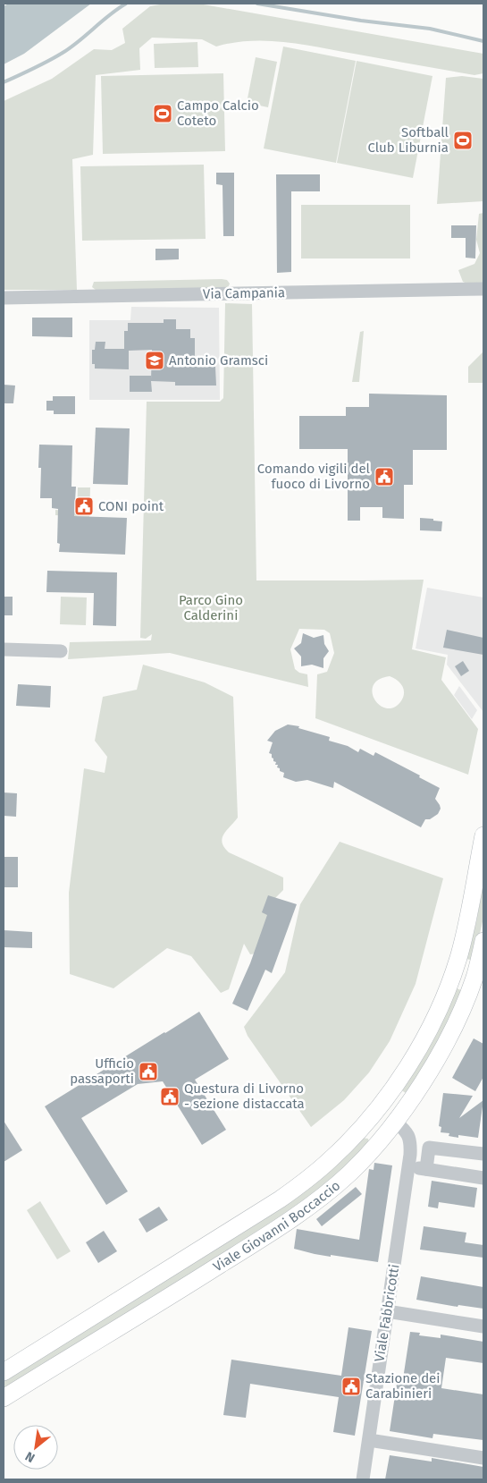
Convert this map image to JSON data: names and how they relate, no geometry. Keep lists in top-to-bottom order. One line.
{"streets":{"main road":["Viale Giovanni Boccaccio"],"street":["Via Campania","Viale Fabbricotti"]},"parks":["Parco Gino Calderini"],"places":{"sports":["Campo Calcio Coteto","Softball Club Liburnia"],"school or university":["Antonio Gramsci"],"public building":["Comando vigili del fuoco di Livorno","CONI point","Ufficio passaporti","Questura di Livorno - sezione distaccata","Stazione dei Carabinieri"]},"north":"bottom left"}
